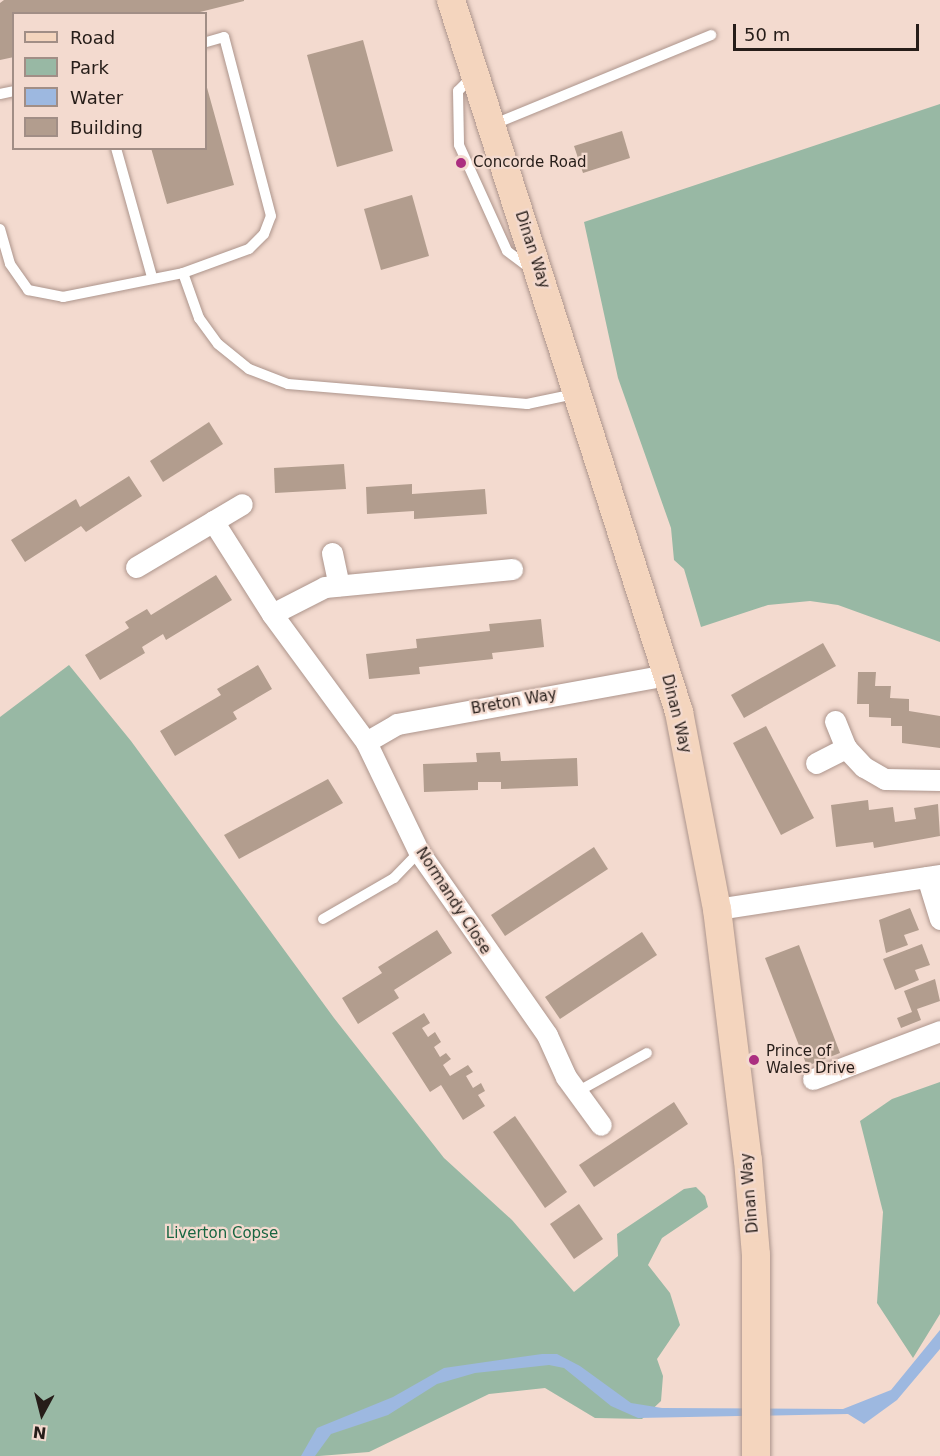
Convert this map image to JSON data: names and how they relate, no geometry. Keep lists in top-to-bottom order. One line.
{"streets":{"street":["Dinan Way","Breton Way","Normandy Close"]},"crossings":[["Dinan Way","Breton Way"],["Breton Way","Normandy Close"]],"parks":["Liverton Copse"],"places":["Concorde Road","Prince of Wales Drive"],"legend":["Road","Park","Water","Building"],"scale_bar":"50 m","north":"bottom"}
